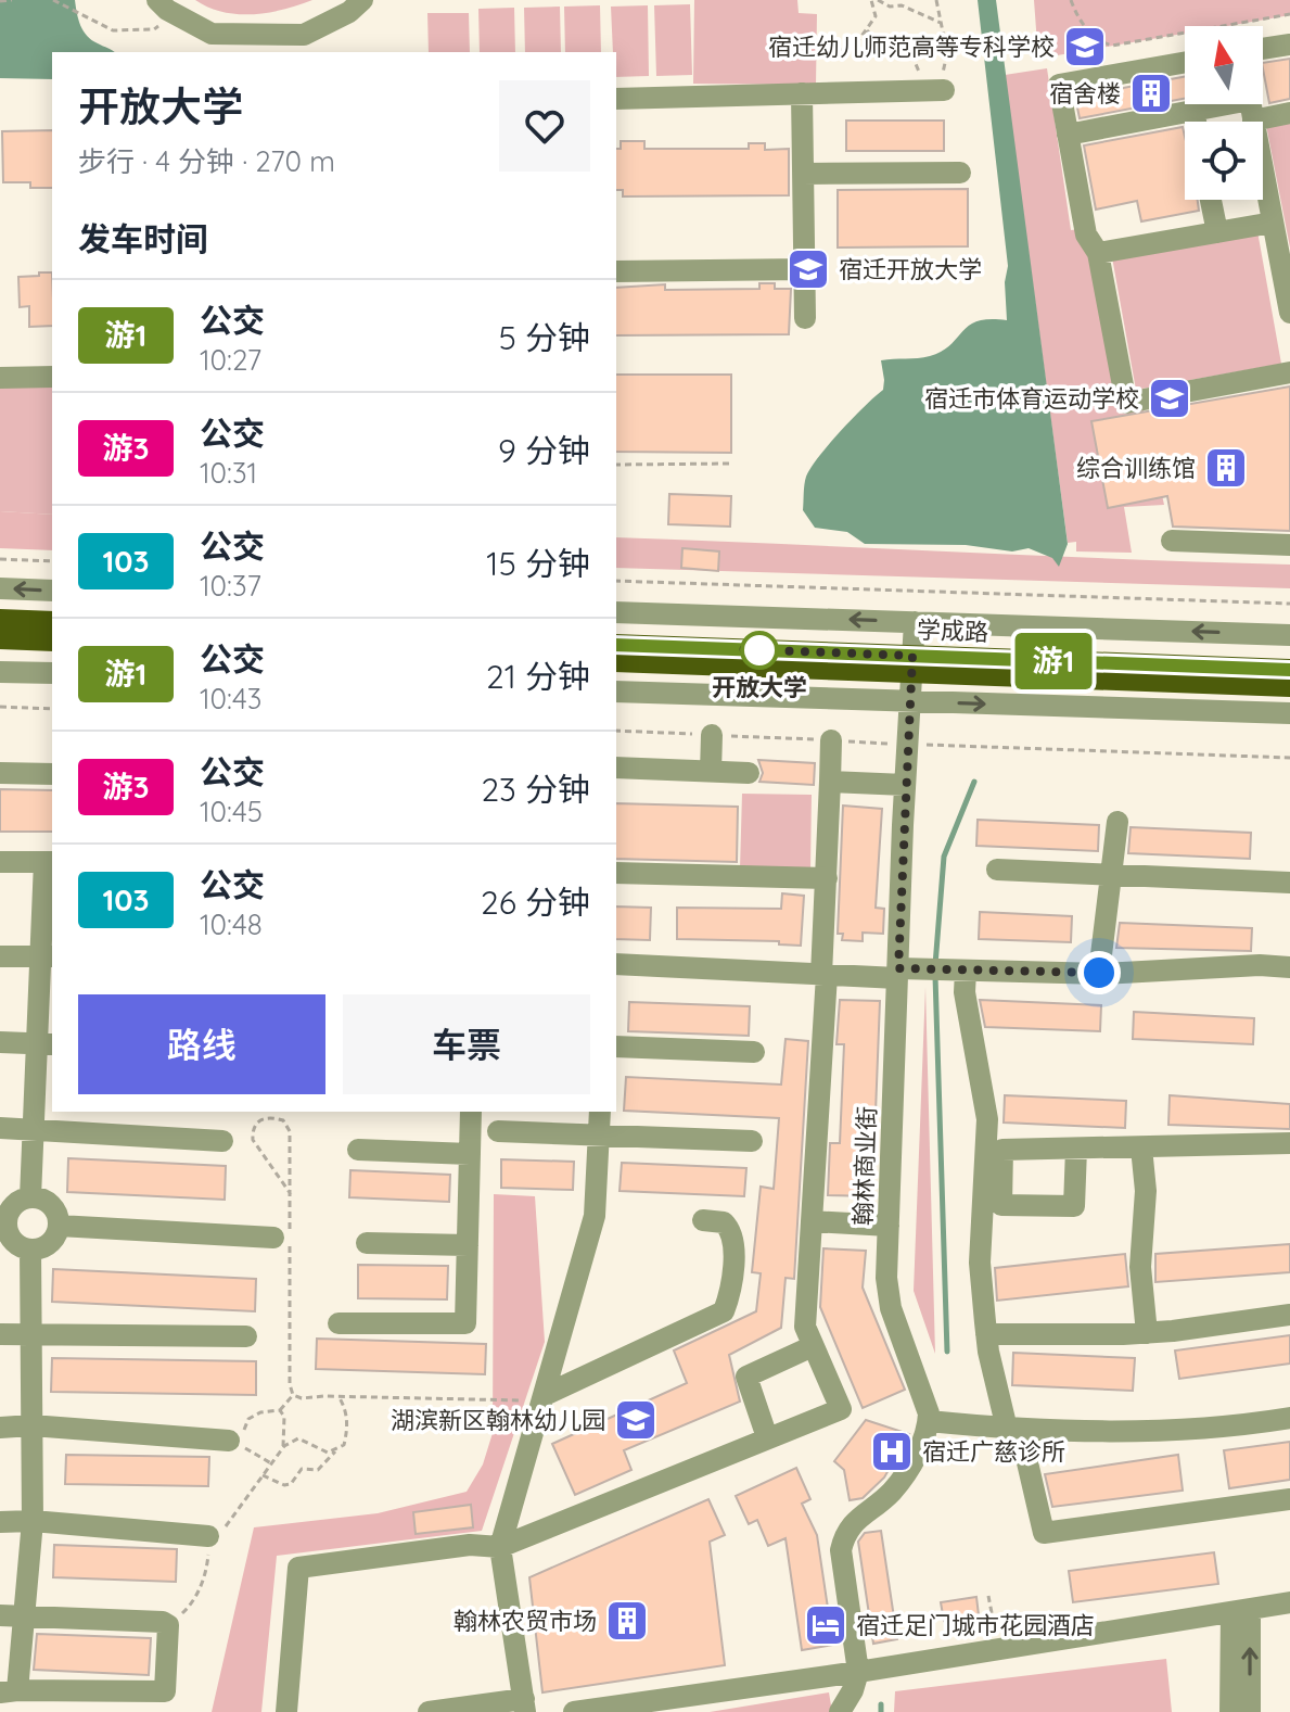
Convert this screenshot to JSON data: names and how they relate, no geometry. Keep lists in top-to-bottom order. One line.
{"streets":{"main road":["学成路"],"street":["翰林商业街"]},"crossings":[["学成路","翰林商业街"]],"places":{"school or university":["宿迁幼儿师范高等专科学校","宿迁开放大学","宿迁市体育运动学校","湖滨新区翰林幼儿园"],"building":["宿舍楼","综合训练馆","翰林农贸市场"],"other":["开放大学"],"hospital":["宿迁广慈诊所"],"hotel":["宿迁足门城市花园酒店"]},"lines":["bus line 游1"],"north":"top","page":{"on_map":"游1","heading":[["开放大学","步行 · 4 分钟 · 270 m"],"发车时间"],"list":[{"mark":"游1","name":"公交","note":"10:27","value":"5 分钟"},{"mark":"游3","name":"公交","note":"10:31","value":"9 分钟"},{"mark":"103","name":"公交","note":"10:37","value":"15 分钟"},{"mark":"游1","name":"公交","note":"10:43","value":"21 分钟"},{"mark":"游3","name":"公交","note":"10:45","value":"23 分钟"},{"mark":"103","name":"公交","note":"10:48","value":"26 分钟"}],"buttons":["路线","车票"]}}
